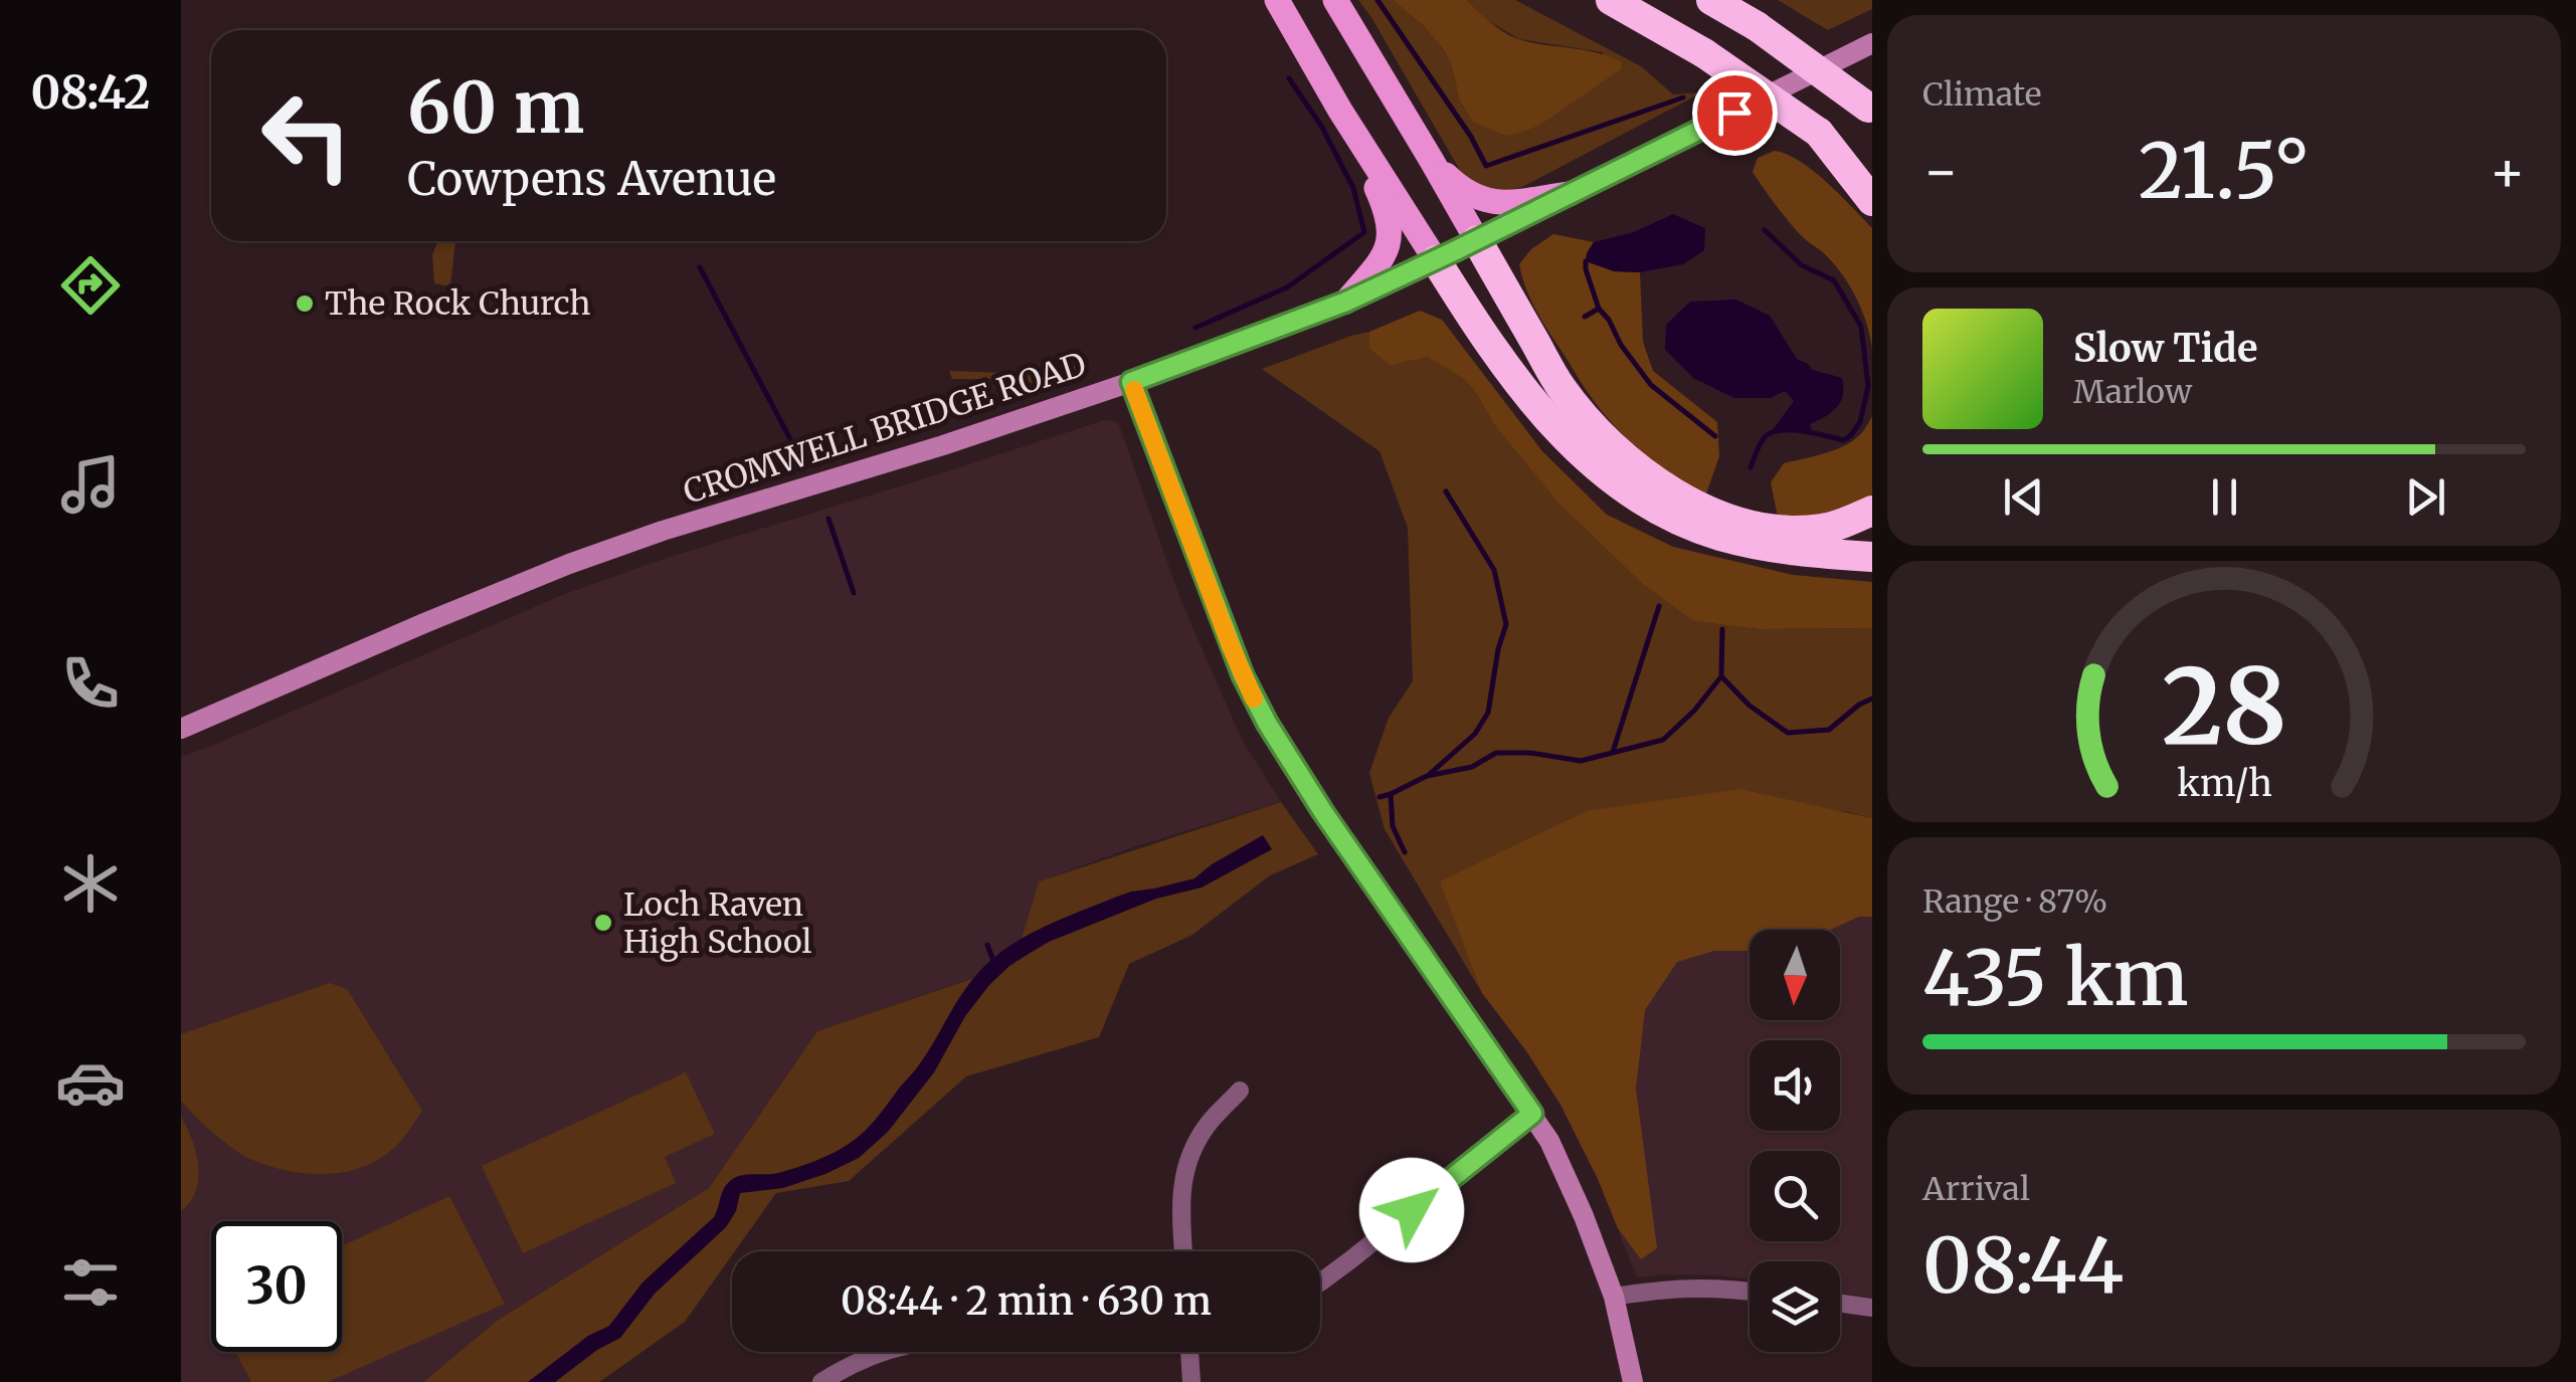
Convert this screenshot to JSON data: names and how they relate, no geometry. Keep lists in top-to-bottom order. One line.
{"streets":{"main road":["CROMWELL BRIDGE ROAD"]},"places":["The Rock Church","Loch Raven High School"],"north":"bottom","page":{"tabs":"08:42","tile":["Climate",["Range · 87%","435 km"],["Arrival","08:44"]],"turn":["60 m","Cowpens Avenue"],"heat":["−","21.5°","+"],"song":["Slow Tide","Marlow"],"limit":"30","trip":"08:44 · 2 min · 630 m","gauge":["28","km/h"]}}
